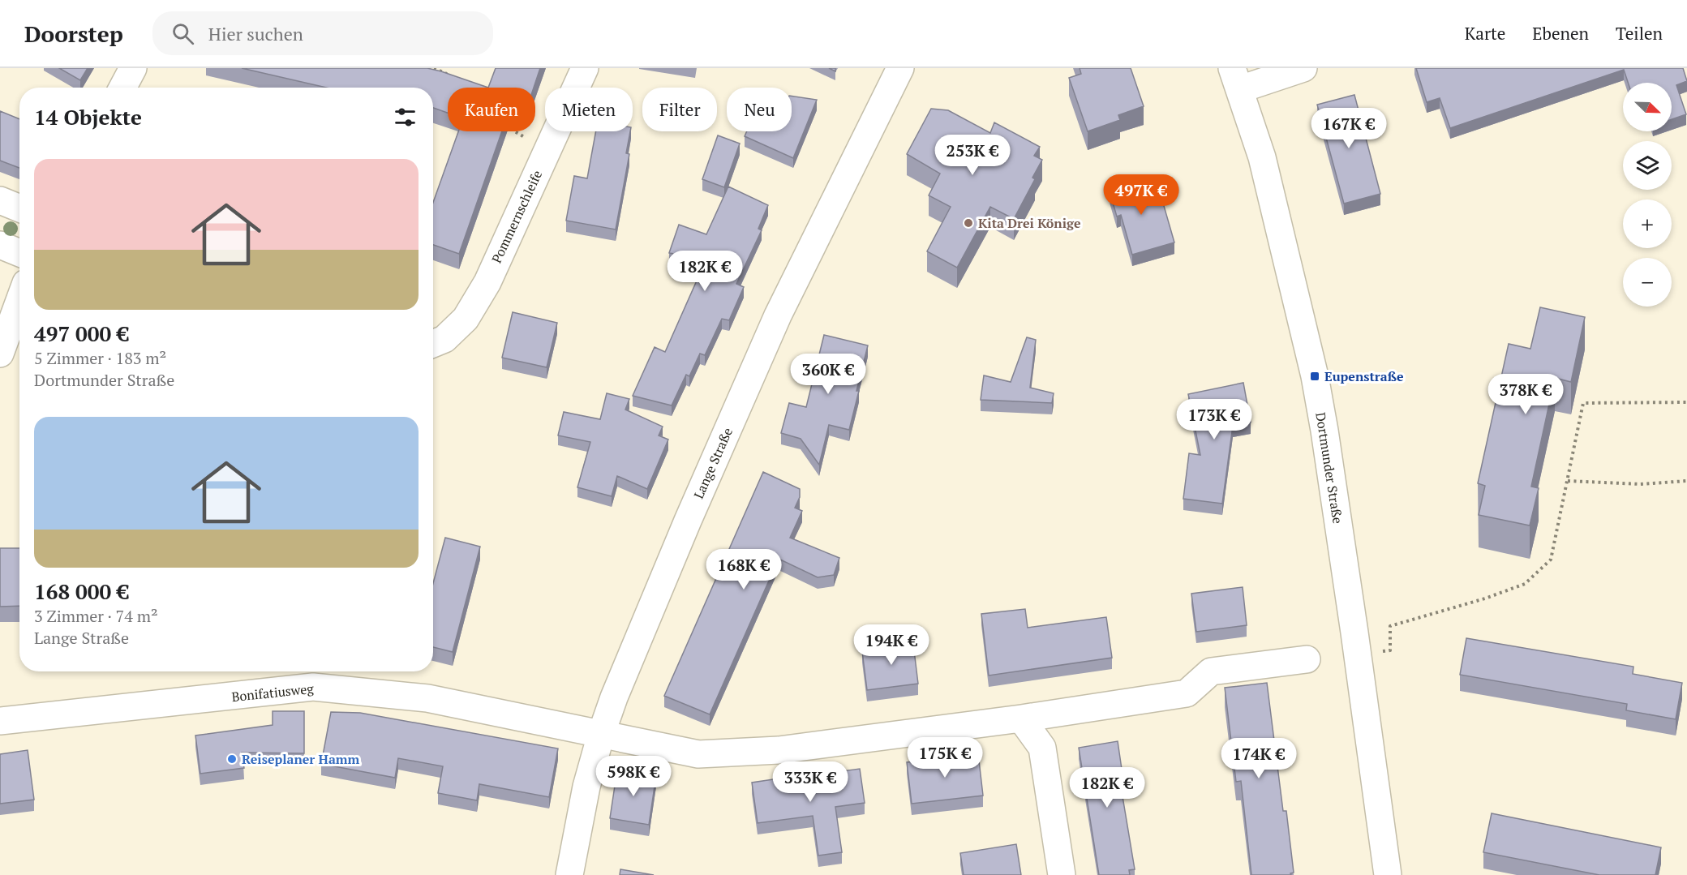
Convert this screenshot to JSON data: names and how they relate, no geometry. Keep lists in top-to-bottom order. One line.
{"streets":{"street":["Pommernschleife","Lange Straße","Dortmunder Straße","Bonifatiusweg"]},"crossings":[["Lange Straße","Bonifatiusweg"]],"places":{"other":["Kita Drei Könige","Reiseplaner Hamm"],"transit":["Eupenstraße"]},"north":"bottom right","page":{"header":"Doorstep","search":"Hier suchen","nav":["Karte","Ebenen","Teilen"],"map_buttons":["+","−"],"chip":["Kaufen","Mieten","Filter","Neu"],"heading":"14 Objekte","price":["167K €","253K €","497K €","182K €","360K €","378K €","173K €","168K €","194K €","175K €","174K €","598K €","333K €","182K €"],"list":[{"name":"497 000 €","note":"5 Zimmer · 183 m² · Dortmunder Straße"},{"name":"168 000 €","note":"3 Zimmer · 74 m² · Lange Straße"}]}}
